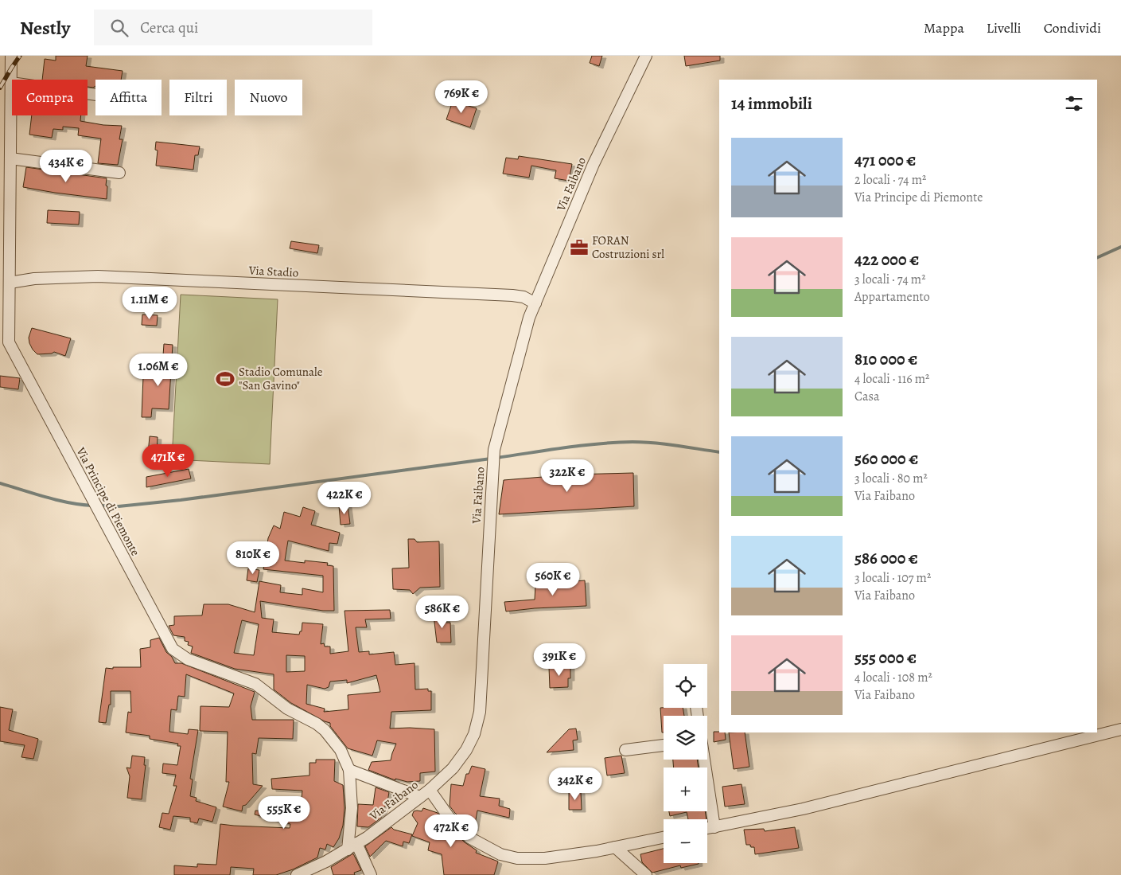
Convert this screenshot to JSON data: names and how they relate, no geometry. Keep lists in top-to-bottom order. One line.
{"streets":{"street":["Via Faibano","Via Stadio","Via Principe di Piemonte"]},"crossings":[["Via Faibano","Via Stadio"],["Via Faibano","Via Principe di Piemonte"],["Via Stadio","Via Principe di Piemonte"]],"places":{"office":["FORAN Costruzioni srl"],"sports":["Stadio Comunale \"San Gavino\""]},"page":{"header":"Nestly","search":"Cerca qui","nav":["Mappa","Livelli","Condividi"],"chip":["Compra","Affitta","Filtri","Nuovo"],"heading":"14 immobili","price":["769K €","434K €","1.11M €","1.06M €","471K €","322K €","422K €","810K €","560K €","586K €","391K €","342K €","555K €","472K €"],"list":[{"name":"471 000 €","note":"2 locali · 74 m² · Via Principe di Piemonte"},{"name":"422 000 €","note":"3 locali · 74 m² · Appartamento"},{"name":"810 000 €","note":"4 locali · 116 m² · Casa"},{"name":"560 000 €","note":"3 locali · 80 m² · Via Faibano"},{"name":"586 000 €","note":"3 locali · 107 m² · Via Faibano"},{"name":"555 000 €","note":"4 locali · 108 m² · Via Faibano"}],"map_buttons":["+","−"]}}
